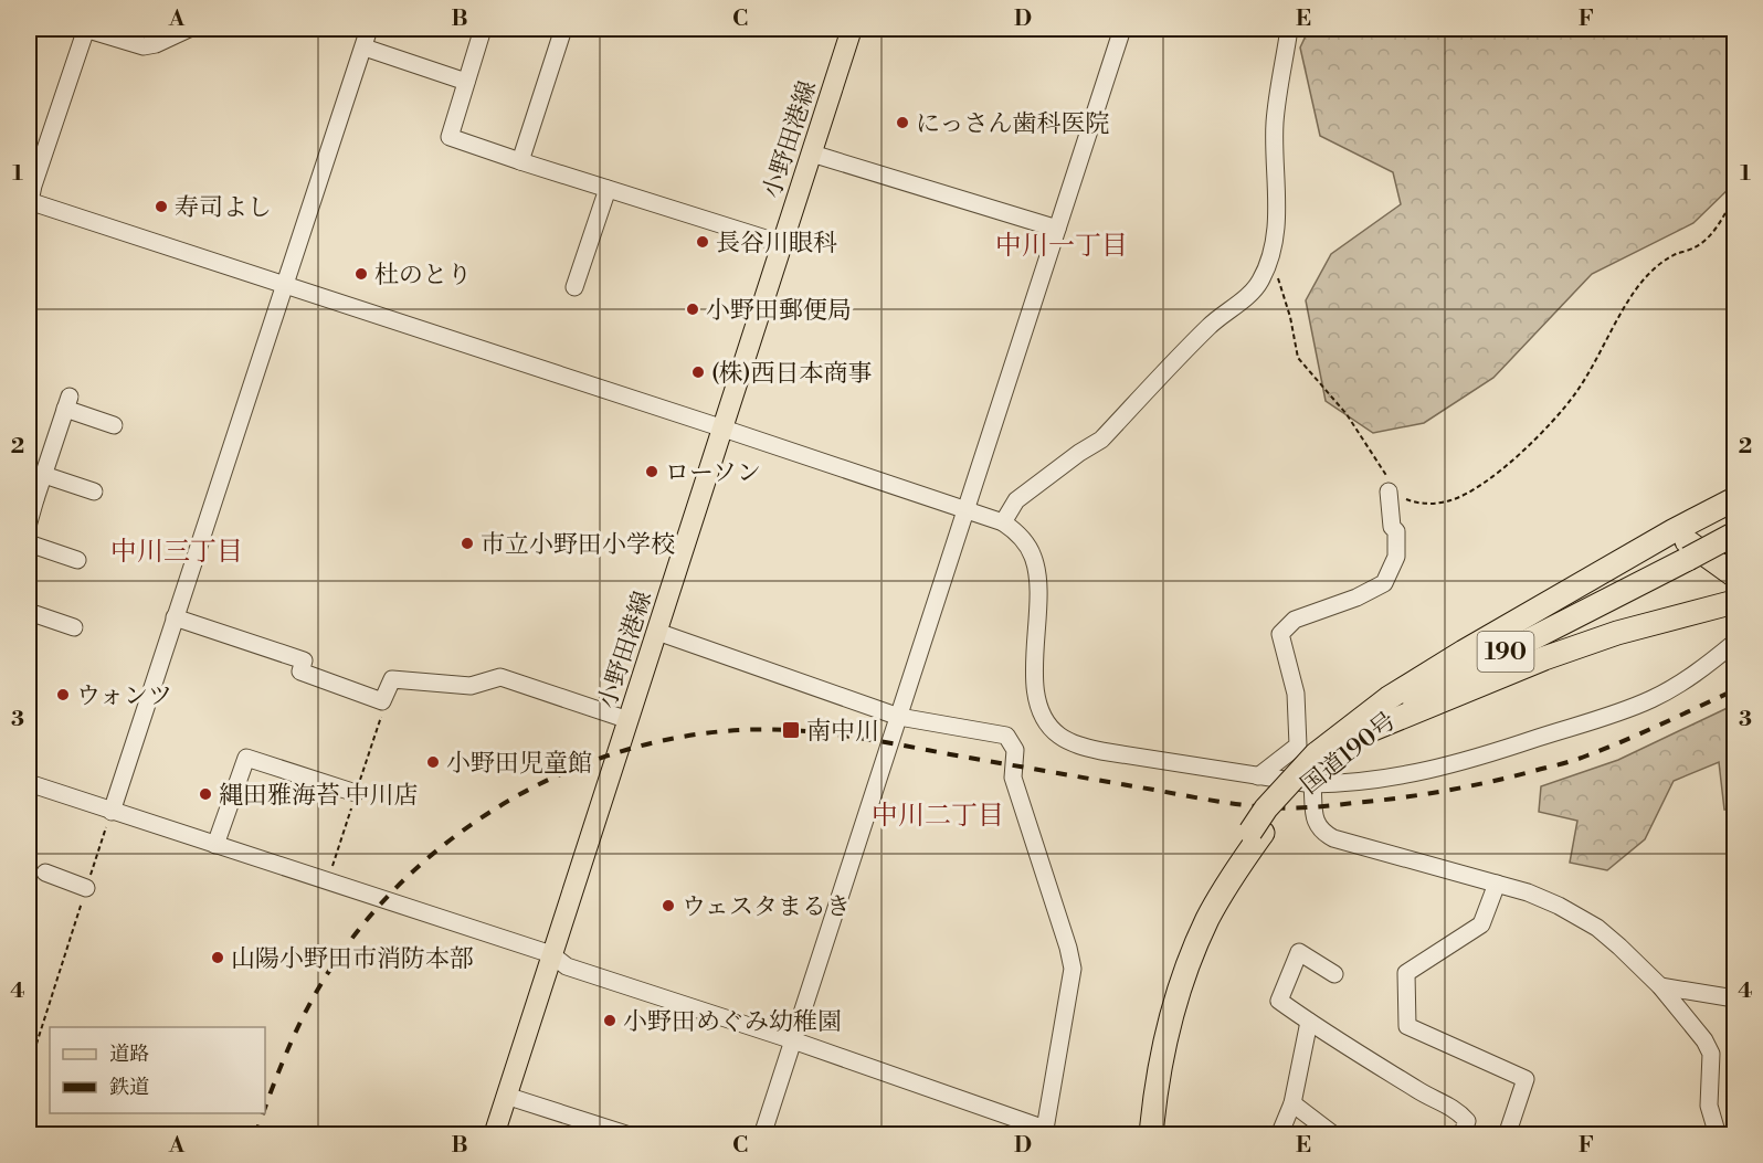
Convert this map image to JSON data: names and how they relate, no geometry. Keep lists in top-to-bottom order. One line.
{"streets":{"highway":["190","国道190号"],"main road":["小野田港線"]},"districts":["中川一丁目","中川三丁目","中川二丁目"],"places":{"other":["にっさん歯科医院","寿司よし","長谷川眼科","杜のとり","小野田郵便局","(株)西日本商事","ローソン","市立小野田小学校","ウォンツ","小野田児童館","縄田雅海苔 中川店","ウェスタまるき","山陽小野田市消防本部","小野田めぐみ幼稚園"],"transit":["南中川"]},"legend":["道路","鉄道"],"grid":{"columns":["A","B","C","D","E","F"],"rows":["1","2","3","4"]}}
